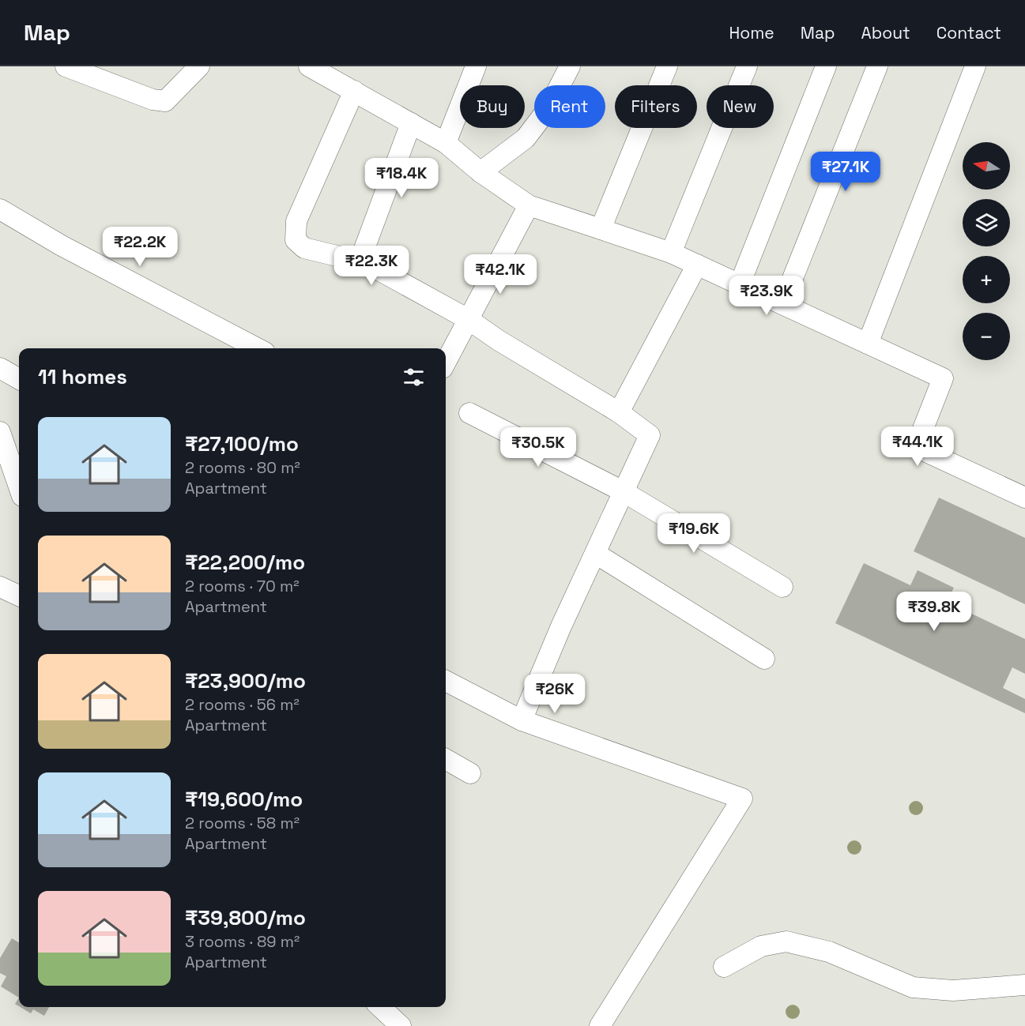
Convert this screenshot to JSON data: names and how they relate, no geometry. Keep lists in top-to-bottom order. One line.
{"north":"left","page":{"header":"Map","nav":["Home","Map","About","Contact"],"chip":["Buy","Rent","Filters","New"],"map_buttons":["+","−"],"price":["₹27.1K","₹18.4K","₹22.2K","₹22.3K","₹42.1K","₹23.9K","₹44.1K","₹30.5K","₹19.6K","₹39.8K","₹26K"],"heading":"11 homes","list":[{"name":"₹27,100/mo","note":"2 rooms · 80 m² · Apartment"},{"name":"₹22,200/mo","note":"2 rooms · 70 m² · Apartment"},{"name":"₹23,900/mo","note":"2 rooms · 56 m² · Apartment"},{"name":"₹19,600/mo","note":"2 rooms · 58 m² · Apartment"},{"name":"₹39,800/mo","note":"3 rooms · 89 m² · Apartment"}]}}
